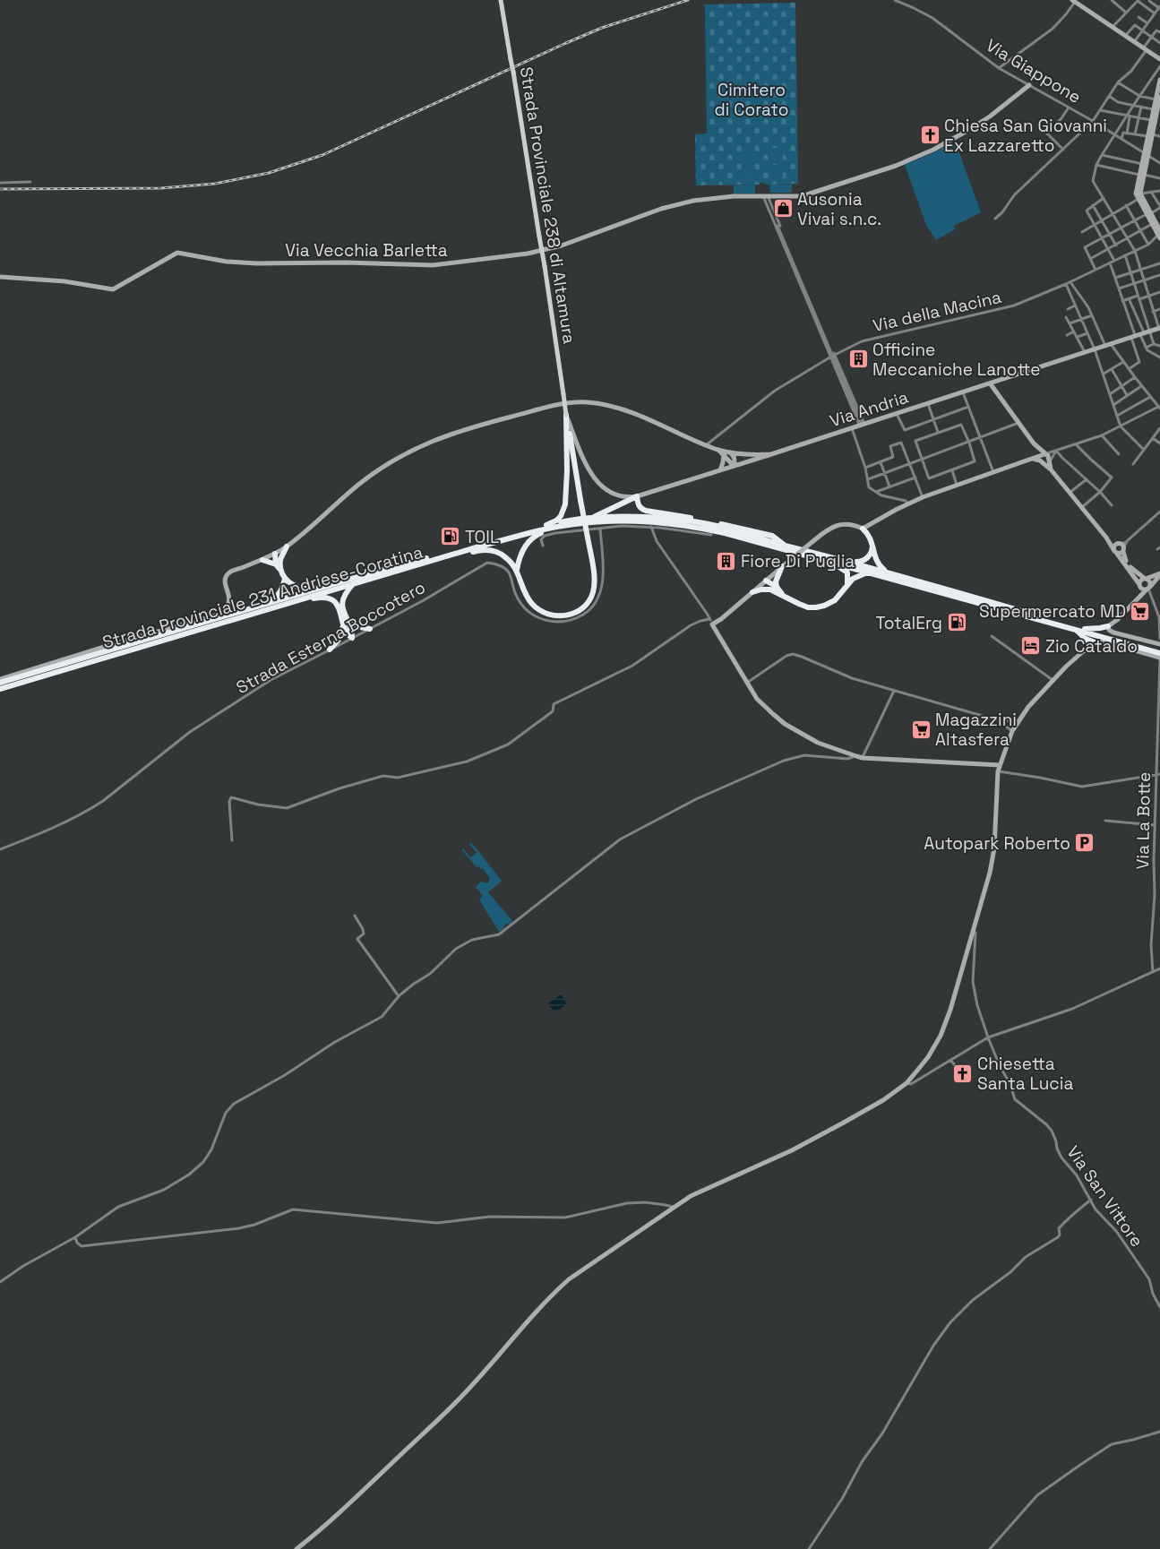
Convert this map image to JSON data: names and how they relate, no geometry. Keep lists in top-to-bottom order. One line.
{"streets":{"highway":["Strada Provinciale 231 Andriese-Coratina"],"main road":["Strada Provinciale 238 di Altamura"],"street":["Via Giappone","Via Vecchia Barletta","Via della Macina","Via Andria","Strada Esterna Boccotero","Via La Botte","Via San Vittore"]},"crossings":[["Via Giappone","Via Vecchia Barletta"]],"parks":["Cimitero di Corato"],"places":{"church":["Chiesa San Giovanni Ex Lazzaretto","Chiesetta Santa Lucia"],"shop":["Ausonia Vivai s.n.c."],"building":["Officine Meccaniche Lanotte","Fiore Di Puglia"],"fuel station":["TOIL","TotalErg"],"supermarket":["Supermercato MD","Magazzini Altasfera"],"hotel":["Zio Cataldo"],"parking":["Autopark Roberto"]}}
